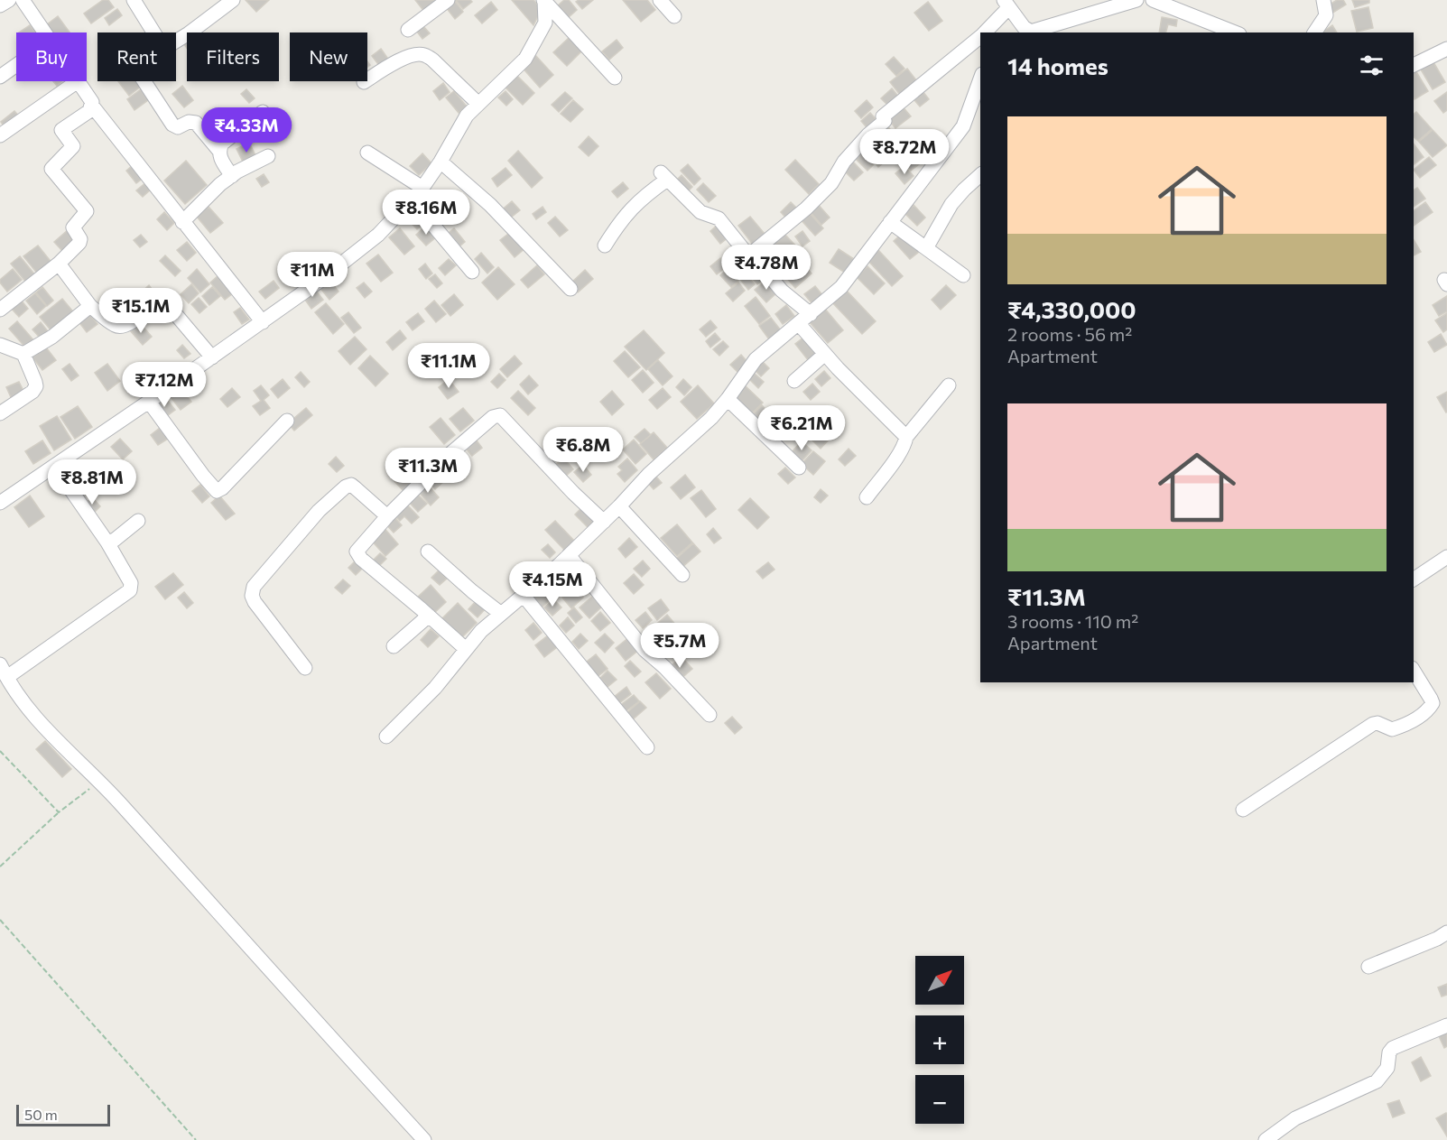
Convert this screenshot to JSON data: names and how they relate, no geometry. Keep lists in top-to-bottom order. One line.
{"scale_bar":"50 m","north":"top right","page":{"chip":["Buy","Rent","Filters","New"],"heading":"14 homes","list":[{"name":"₹4,330,000","note":"2 rooms · 56 m² · Apartment"},{"name":"₹11.3M","note":"3 rooms · 110 m² · Apartment"}],"price":["₹4.33M","₹8.72M","₹8.16M","₹4.78M","₹11M","₹15.1M","₹11.1M","₹7.12M","₹6.21M","₹6.8M","₹11.3M","₹8.81M","₹4.15M","₹5.7M"],"map_buttons":["+","−"],"scale":"50 m"}}
